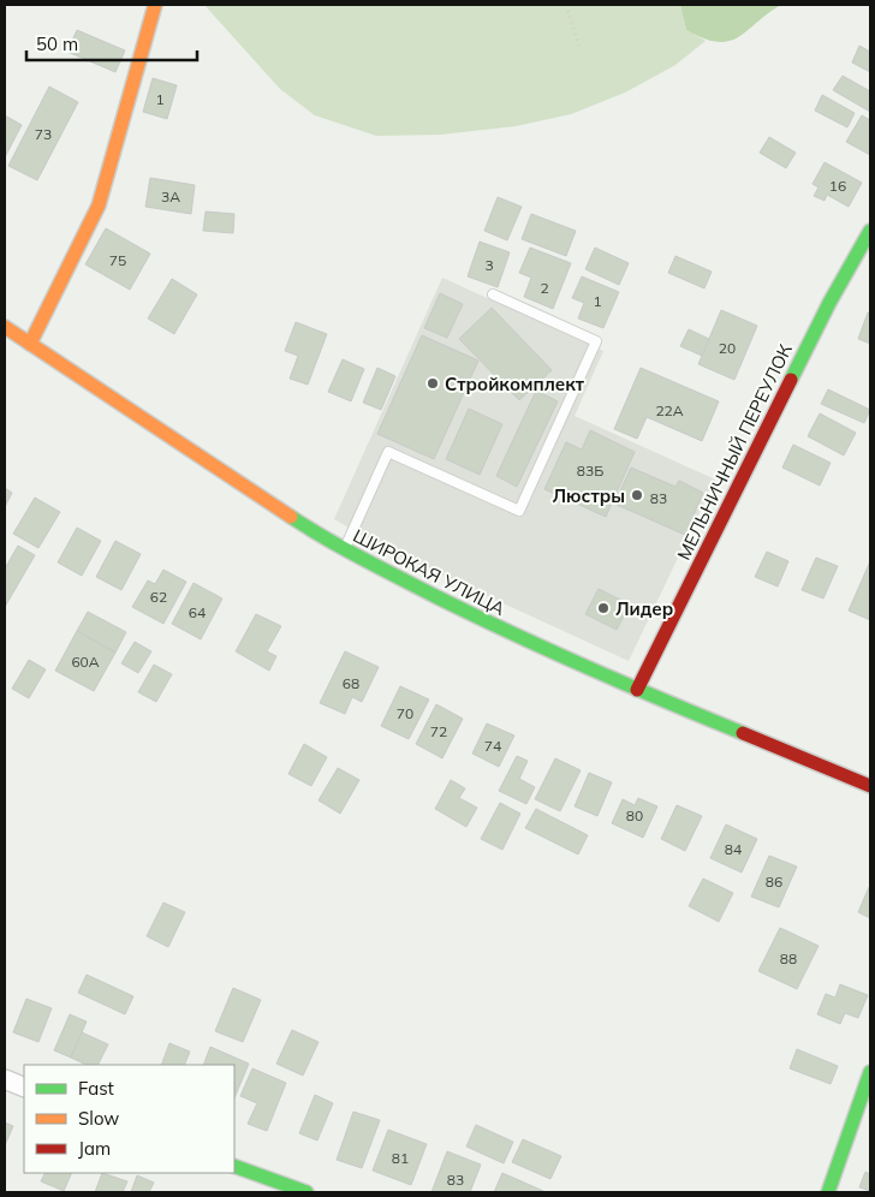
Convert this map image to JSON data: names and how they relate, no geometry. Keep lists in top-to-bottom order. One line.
{"streets":{"street":["МЕЛЬНИЧНЫЙ ПЕРЕУЛОК","ШИРОКАЯ УЛИЦА"]},"crossings":[["МЕЛЬНИЧНЫЙ ПЕРЕУЛОК","ШИРОКАЯ УЛИЦА"]],"places":["Стройкомплект","Люстры","Лидер"],"house_numbers":["1","73","16","3А","75","3","2","1","20","22А","83Б","83","62","64","60А","68","70","72","74","80","84","86","88","81","83"],"legend":["Fast","Slow","Jam"],"scale_bar":"50 m"}
